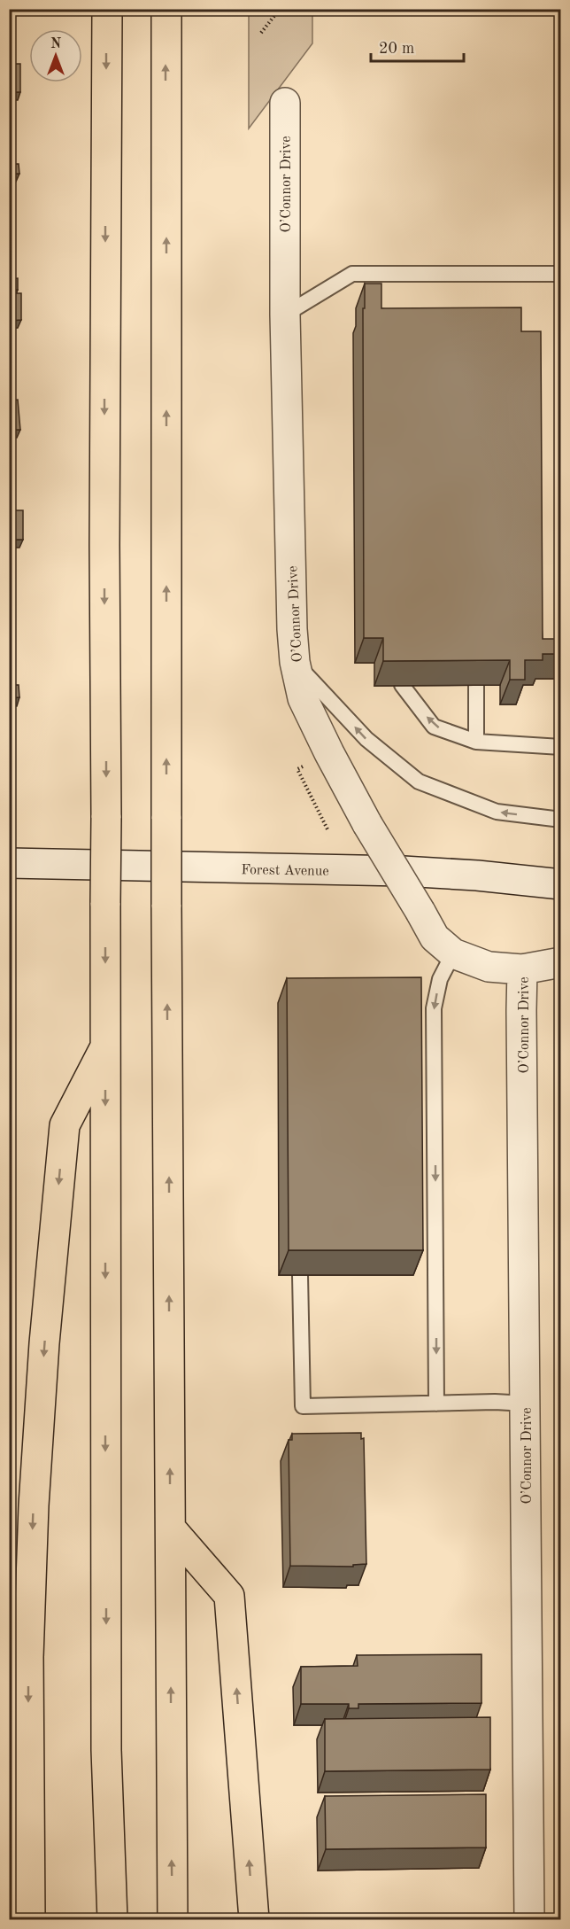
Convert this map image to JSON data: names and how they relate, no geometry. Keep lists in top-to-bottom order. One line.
{"streets":{"street":["O’Connor Drive","Forest Avenue"]},"scale_bar":"20 m","north":"top"}
